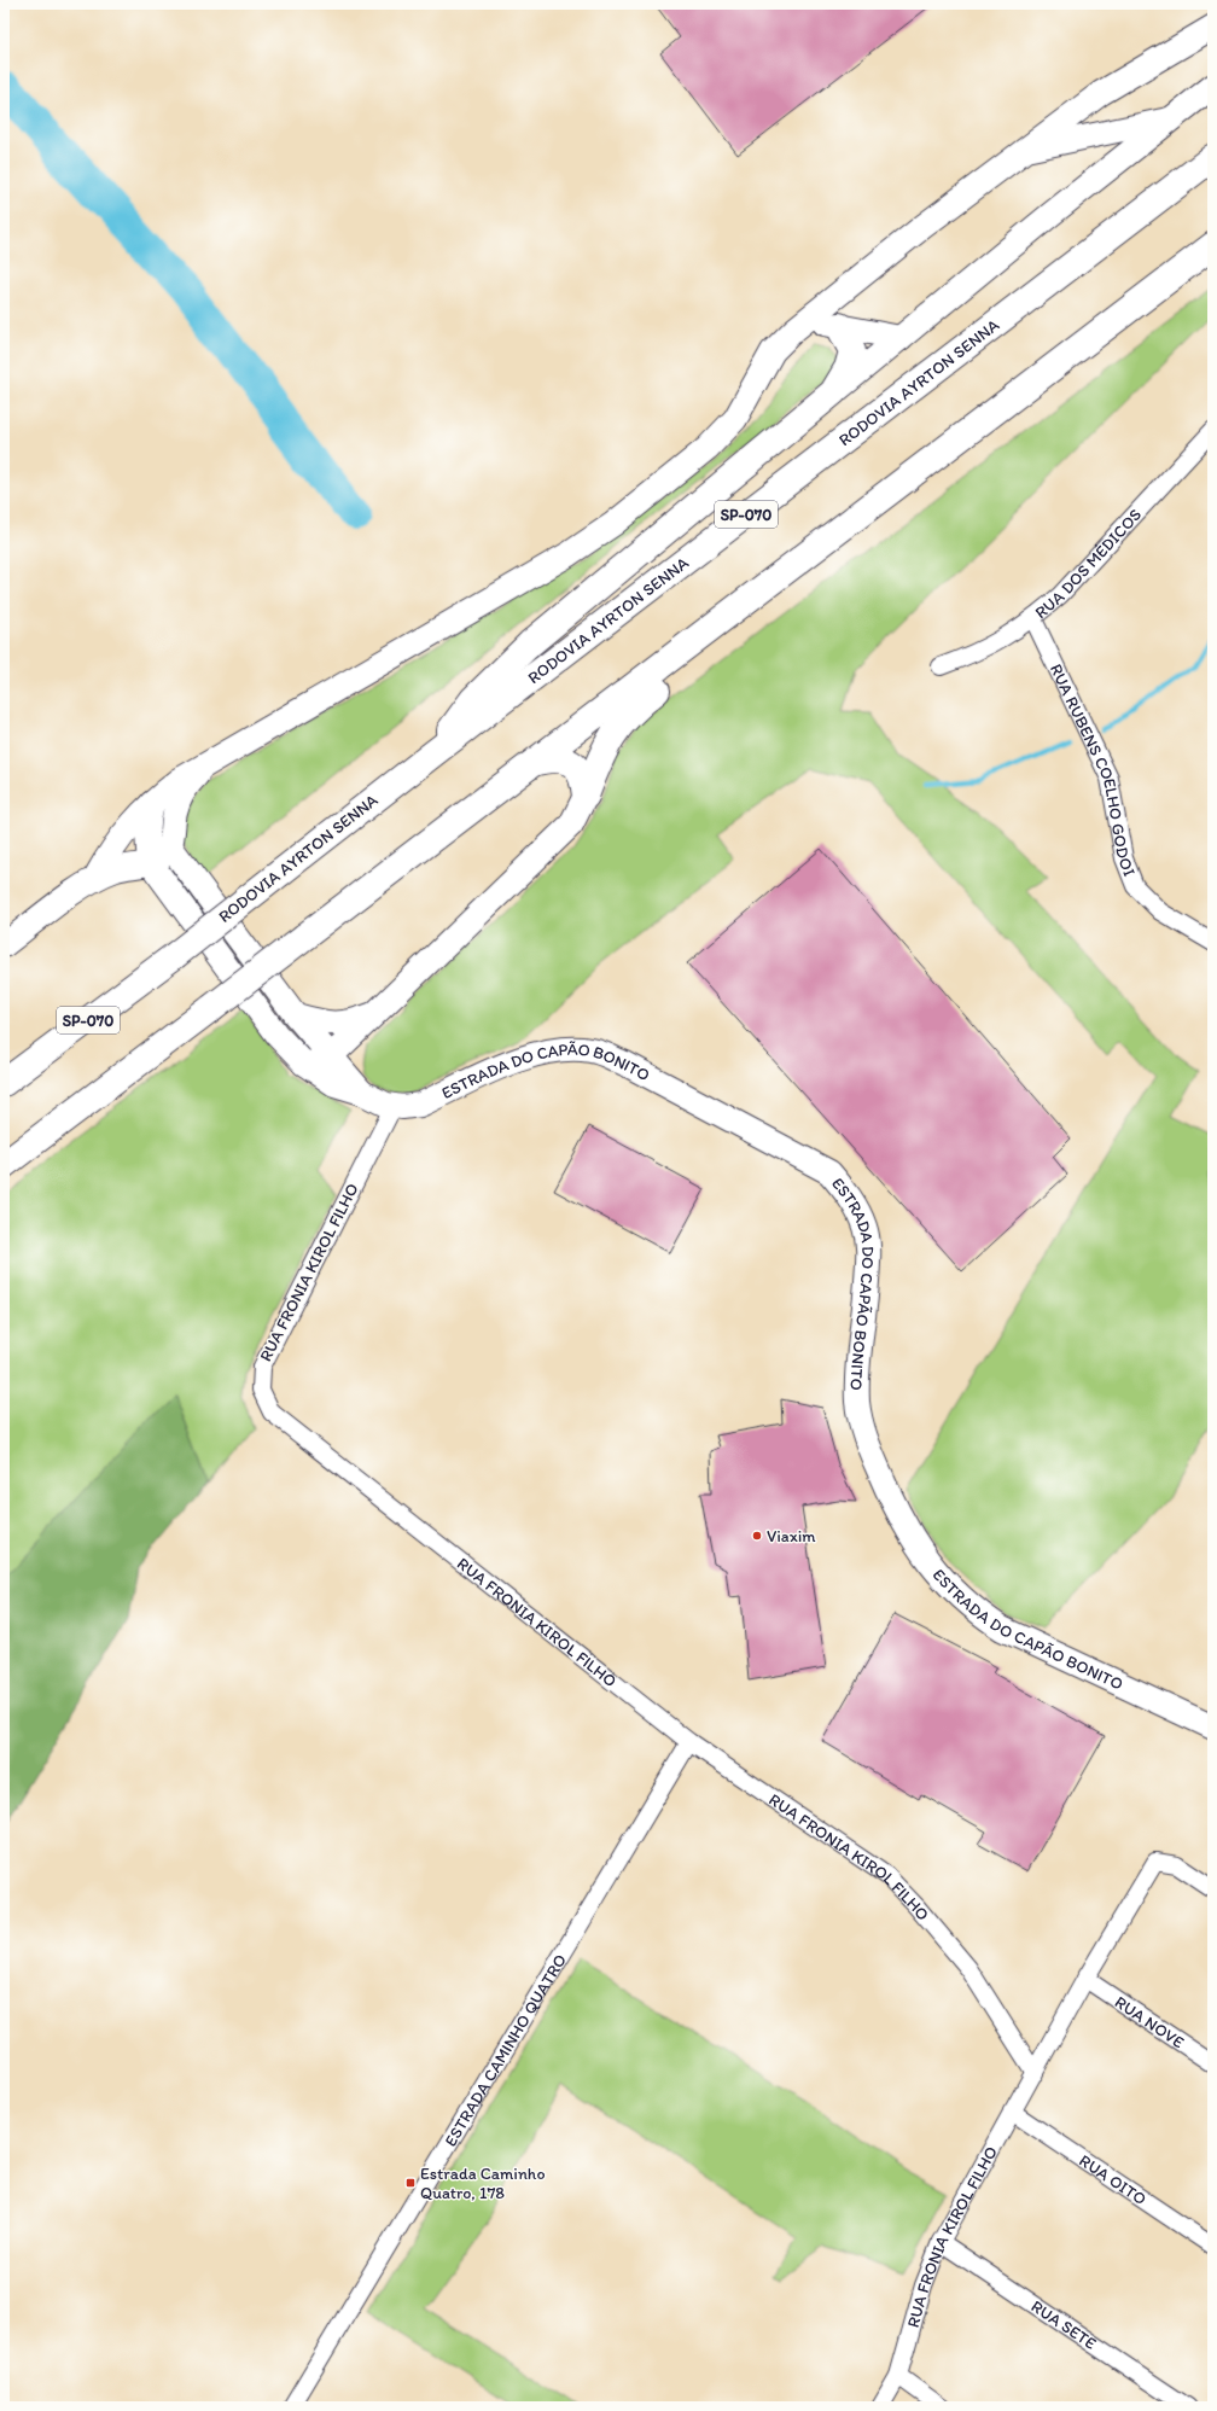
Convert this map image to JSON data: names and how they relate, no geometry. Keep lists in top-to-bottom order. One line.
{"streets":{"highway":["RODOVIA AYRTON SENNA","SP-070"],"street":["RUA DOS MÉDICOS","RUA RUBENS COELHO GODOI","ESTRADA DO CAPÃO BONITO","RUA FRONIA KIROL FILHO","RUA NOVE","ESTRADA CAMINHO QUATRO","RUA OITO","RUA SETE"]},"crossings":[["RUA DOS MÉDICOS","RUA RUBENS COELHO GODOI"],["ESTRADA DO CAPÃO BONITO","RUA FRONIA KIROL FILHO"],["RUA FRONIA KIROL FILHO","RUA NOVE"],["RUA FRONIA KIROL FILHO","ESTRADA CAMINHO QUATRO"],["RUA FRONIA KIROL FILHO","RUA OITO"],["RUA FRONIA KIROL FILHO","RUA SETE"]],"places":{"other":["Viaxim"],"transit":["Estrada Caminho Quatro, 178"]}}
